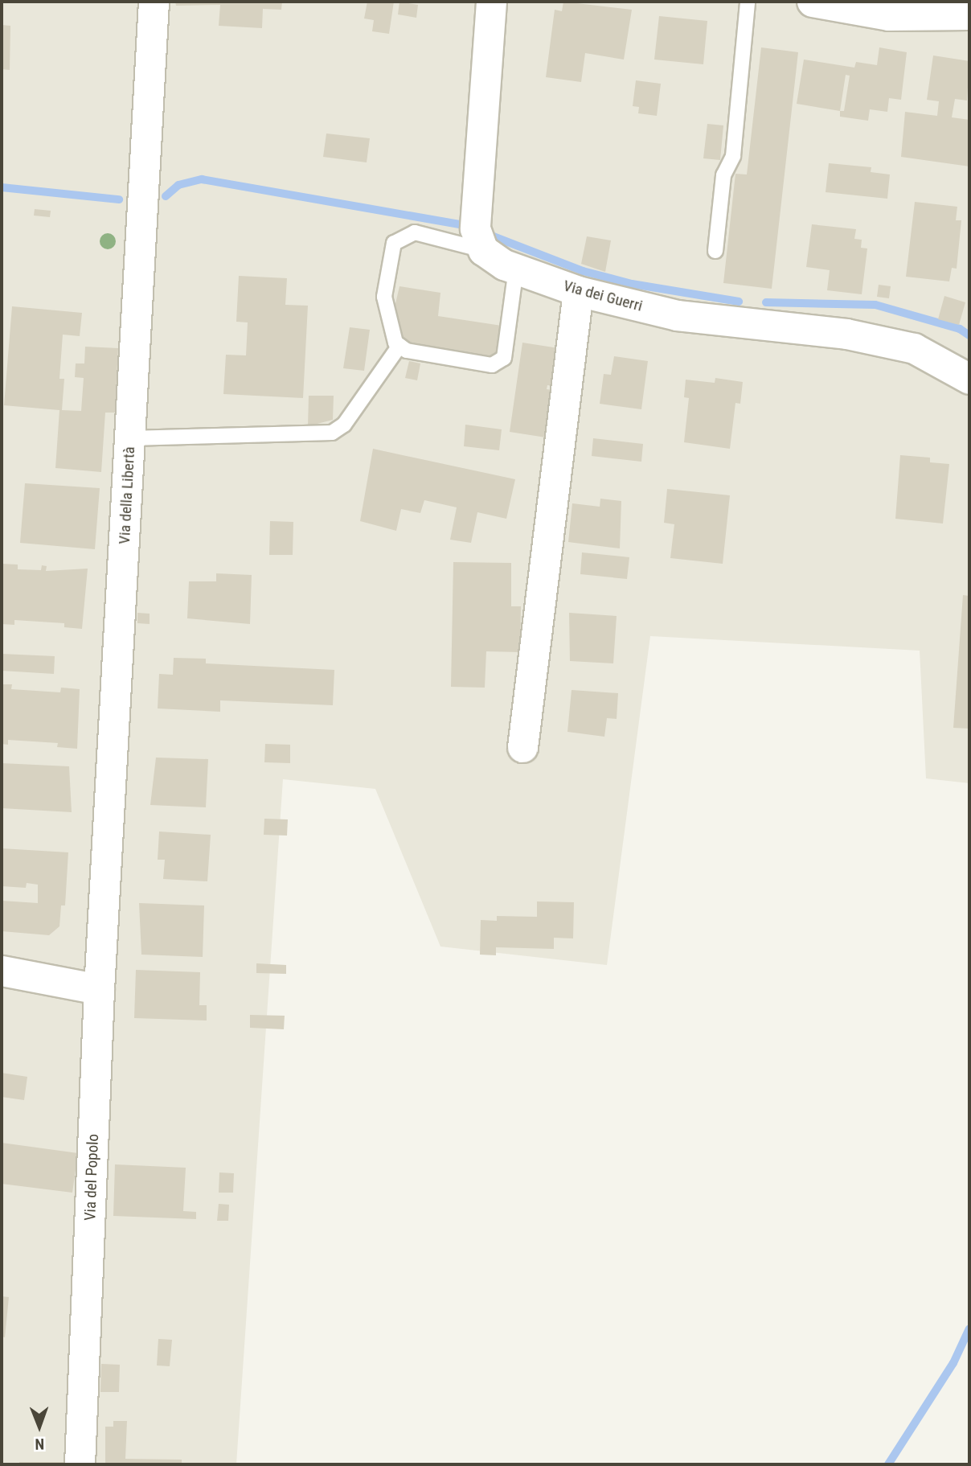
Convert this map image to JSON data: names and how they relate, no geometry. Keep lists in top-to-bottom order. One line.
{"streets":{"street":["Via dei Guerri","Via della Libertà","Via del Popolo"]},"crossings":[["Via della Libertà","Via del Popolo"]],"north":"bottom"}
